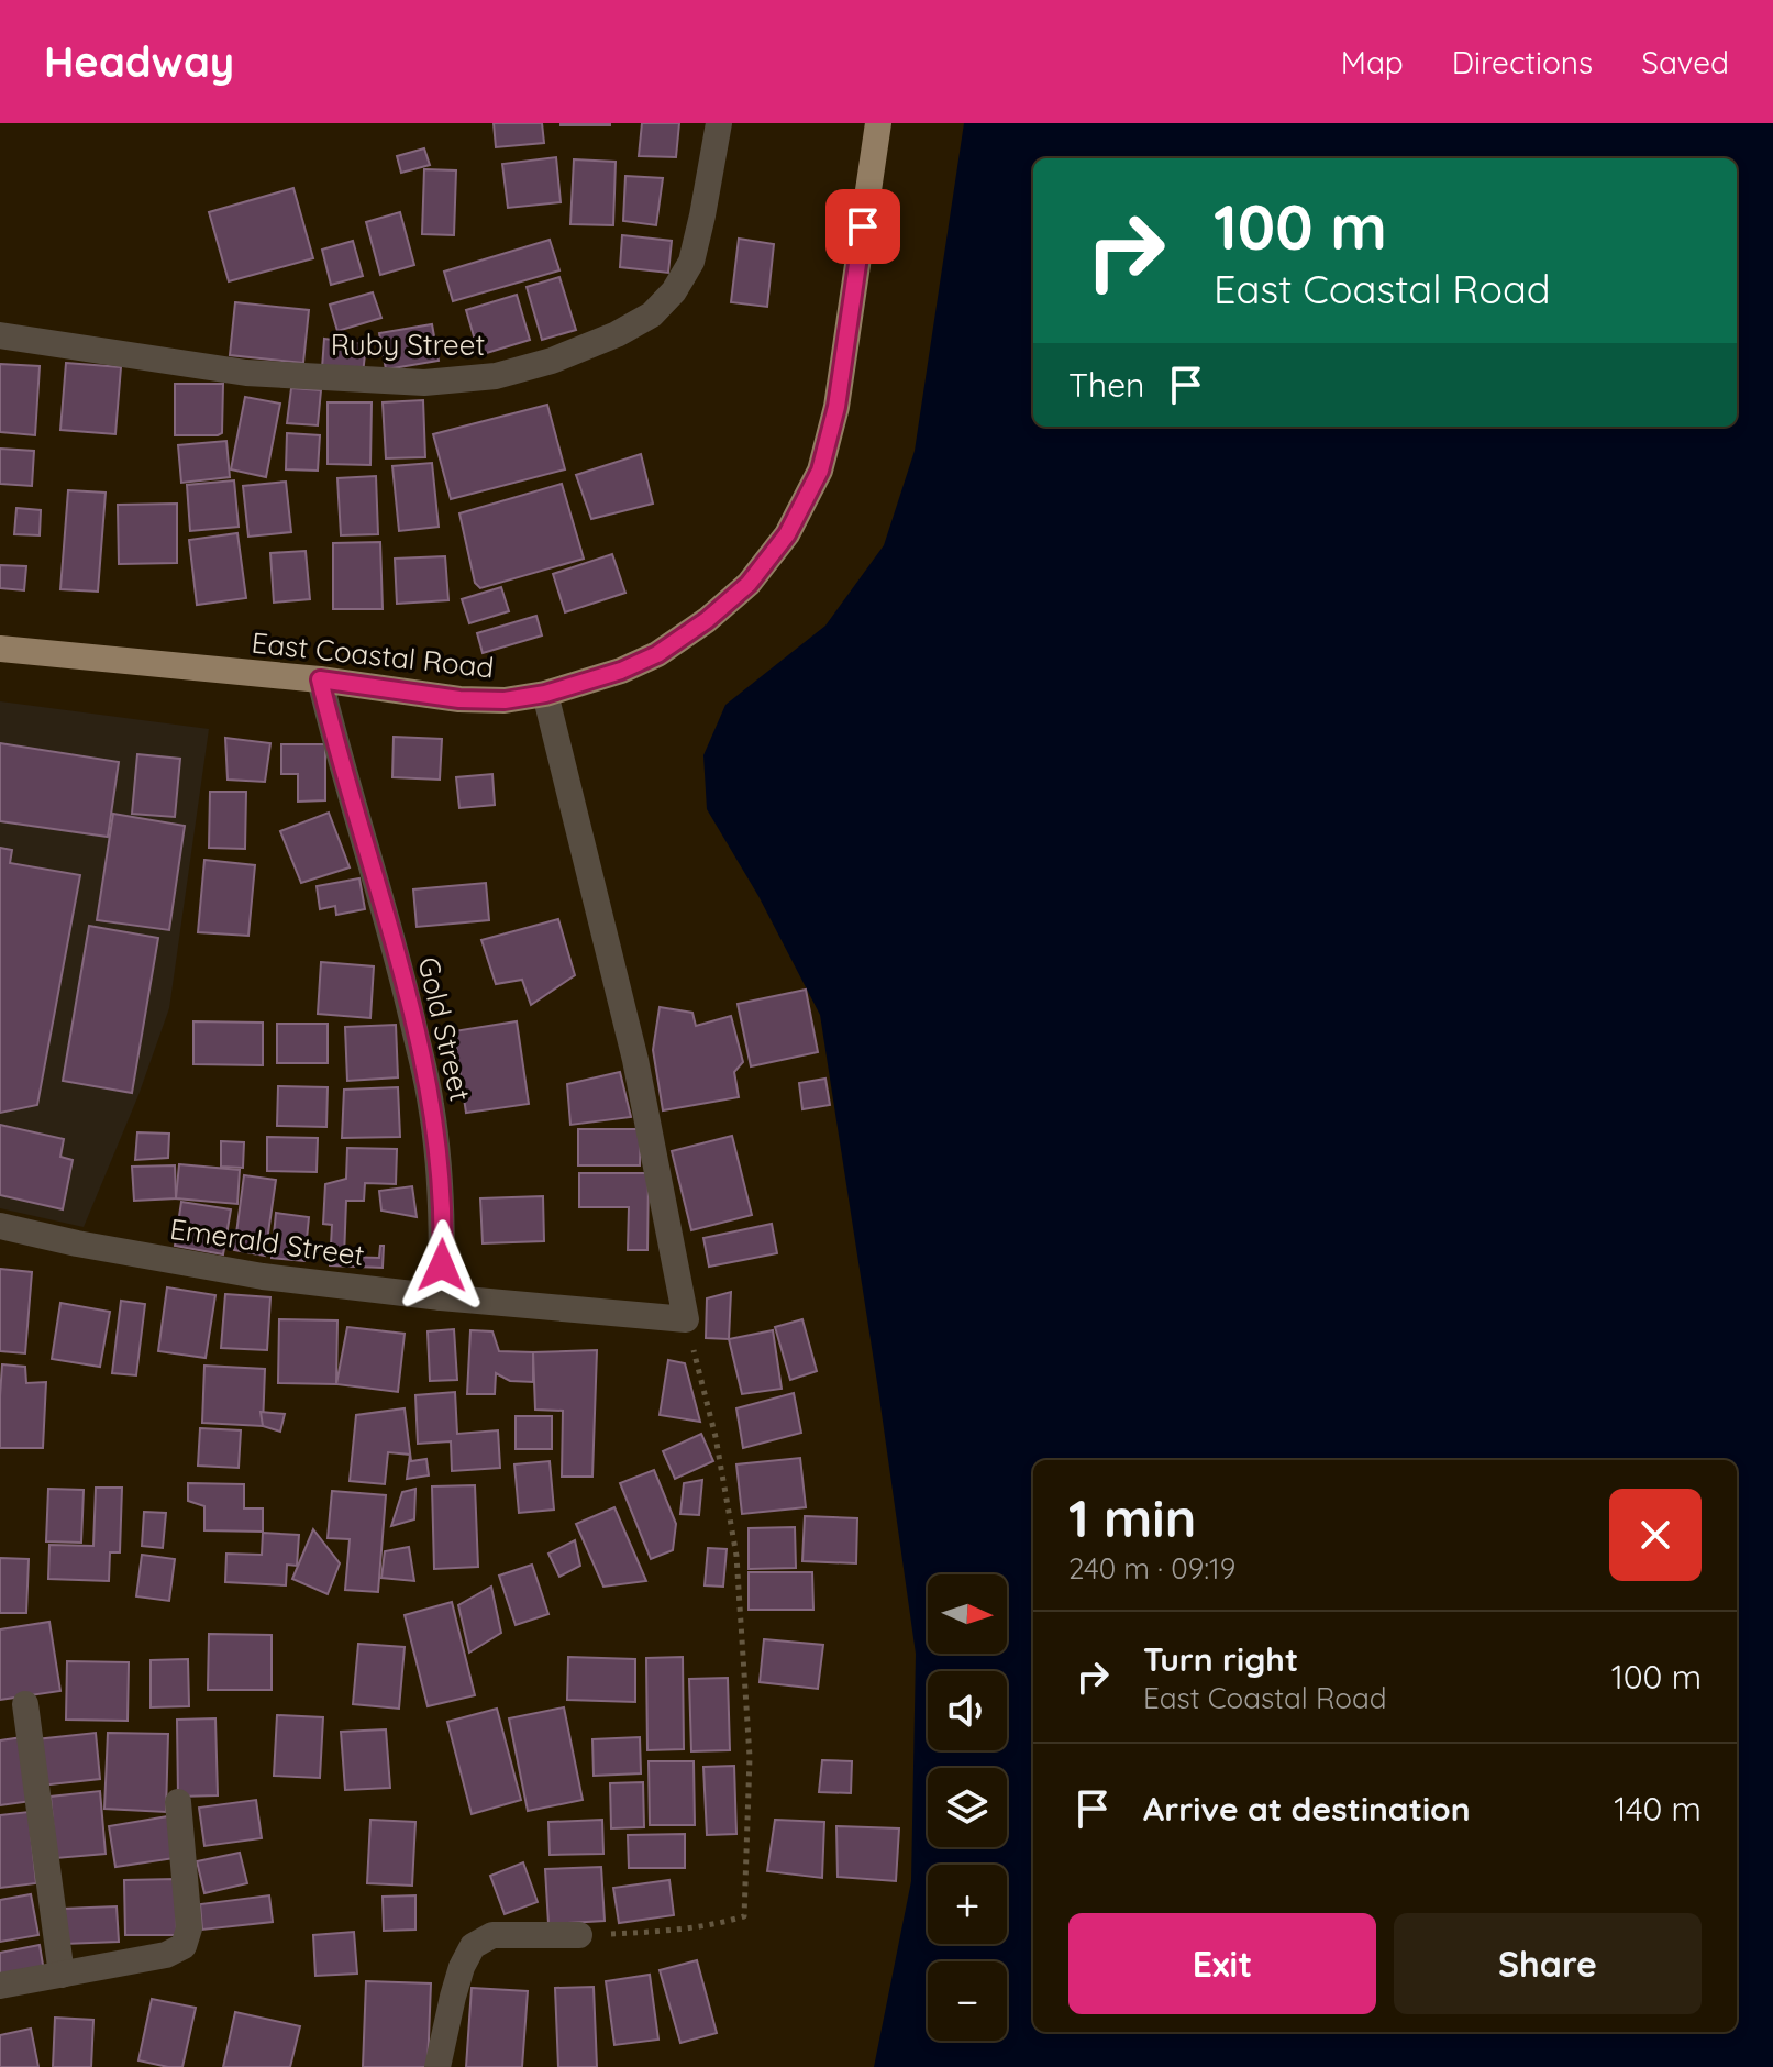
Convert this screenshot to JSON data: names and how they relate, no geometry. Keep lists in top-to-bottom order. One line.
{"streets":{"main road":["East Coastal Road"],"street":["Ruby Street","Gold Street","Emerald Street"]},"crossings":[["East Coastal Road","Gold Street"],["Gold Street","Emerald Street"]],"north":"right","page":{"header":"Headway","nav":["Map","Directions","Saved"],"turn":["100 m","East Coastal Road"],"then":"Then","heading":["1 min","240 m · 09:19"],"map_buttons":["+","−"],"list":[{"name":"Turn right","note":"East Coastal Road","value":"100 m"},{"name":"Arrive at destination","value":"140 m"}],"buttons":["Exit","Share"]}}
